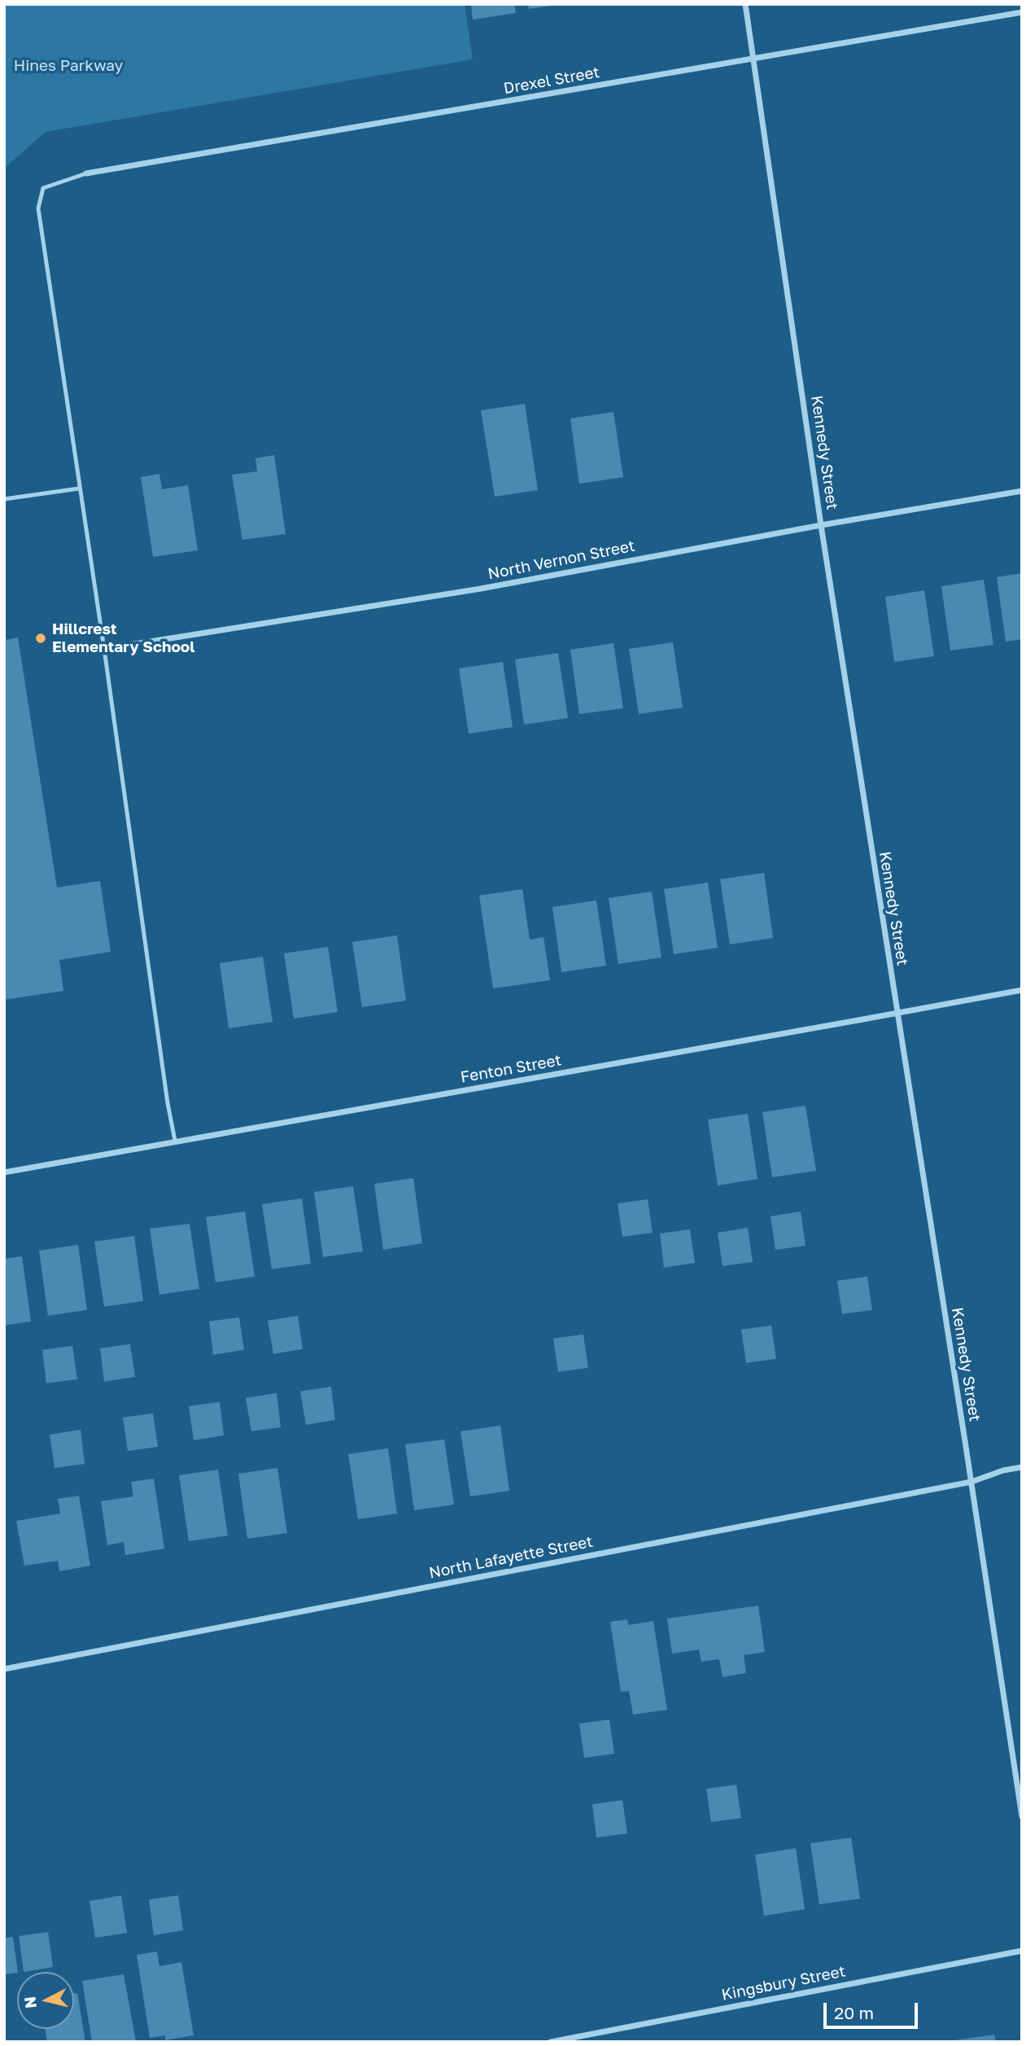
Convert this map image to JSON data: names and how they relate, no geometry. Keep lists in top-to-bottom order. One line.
{"streets":{"street":["Drexel Street","Kennedy Street","North Vernon Street","Fenton Street","North Lafayette Street","Kingsbury Street"]},"crossings":[["Drexel Street","Kennedy Street"],["Kennedy Street","North Vernon Street"],["Kennedy Street","Fenton Street"],["Kennedy Street","North Lafayette Street"]],"parks":["Hines Parkway"],"places":["Hillcrest Elementary School"],"scale_bar":"20 m","north":"left"}
